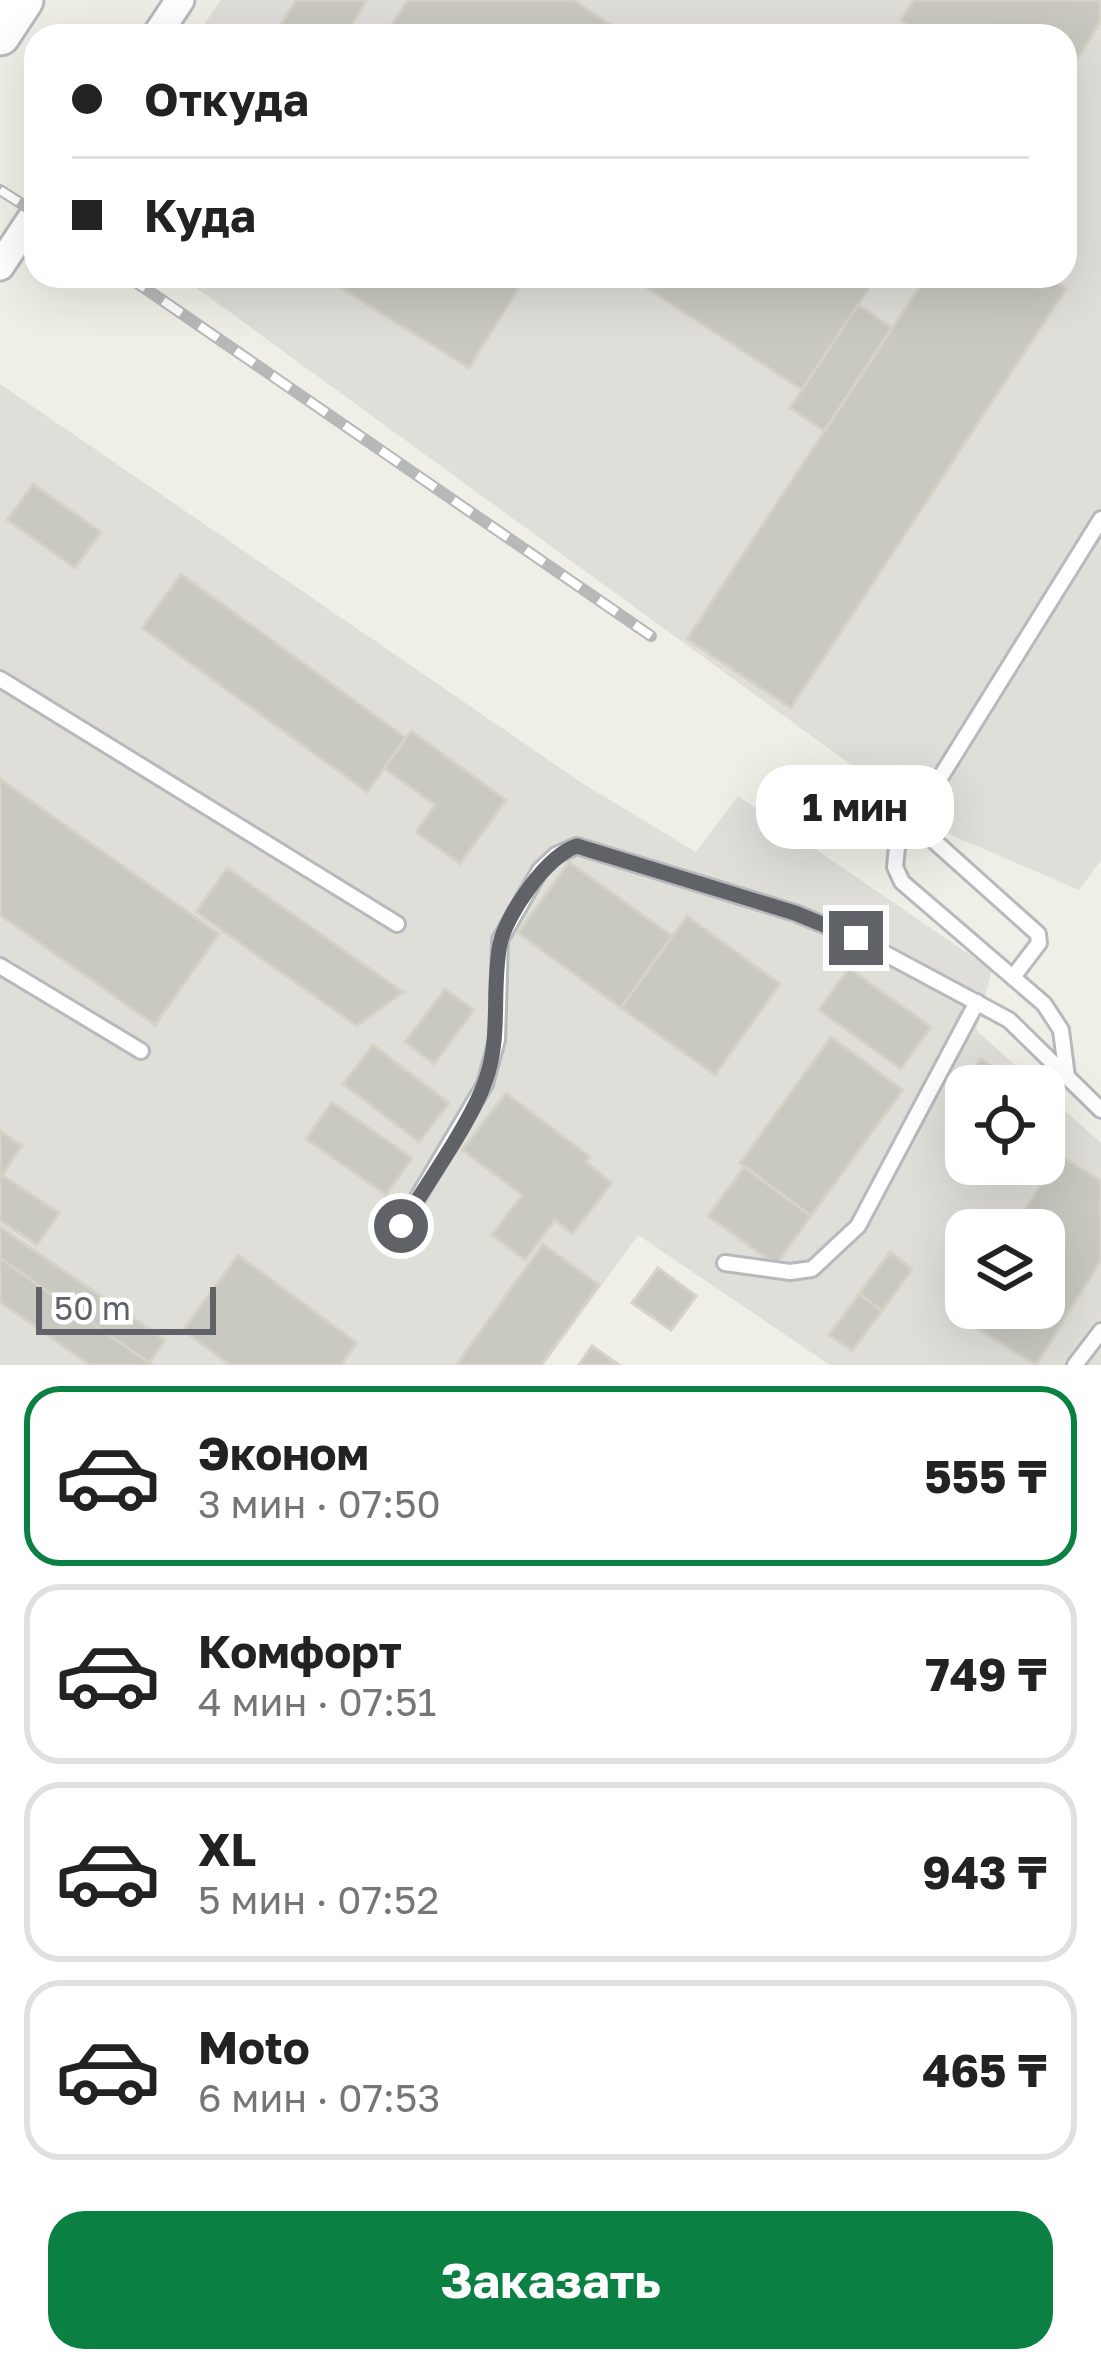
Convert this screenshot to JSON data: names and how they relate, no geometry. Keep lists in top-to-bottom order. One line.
{"scale_bar":"50 m","page":{"banner":["Откуда","Куда"],"bubble":"1 мин","scale":"50 m","list":[{"name":"Эконом","note":"3 мин · 07:50","value":"555 ₸"},{"name":"Комфорт","note":"4 мин · 07:51","value":"749 ₸"},{"name":"XL","note":"5 мин · 07:52","value":"943 ₸"},{"name":"Moto","note":"6 мин · 07:53","value":"465 ₸"}],"buttons":"Заказать"}}
